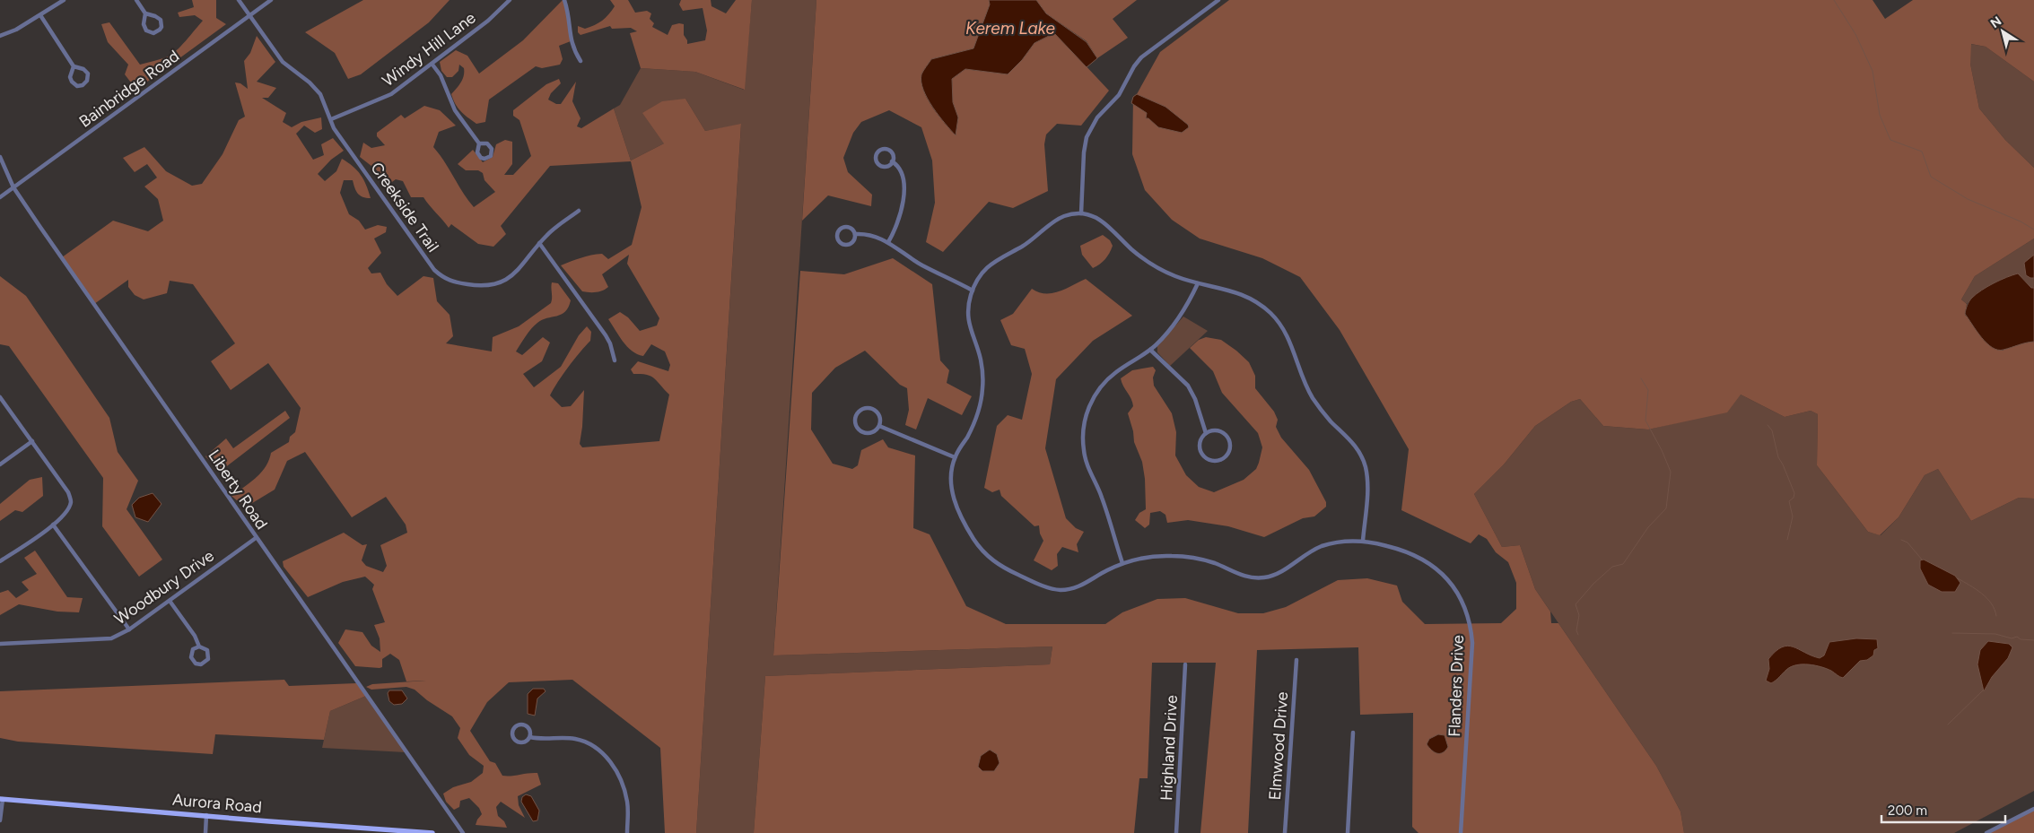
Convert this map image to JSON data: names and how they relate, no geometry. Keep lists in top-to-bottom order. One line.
{"streets":{"main road":["Aurora Road"],"street":["Windy Hill Lane","Bainbridge Road","Creekside Trail","Liberty Road","Woodbury Drive","Flanders Drive","Elmwood Drive","Highland Drive"]},"crossings":[["Windy Hill Lane","Creekside Trail"],["Bainbridge Road","Creekside Trail"],["Bainbridge Road","Liberty Road"],["Liberty Road","Woodbury Drive"]],"water":["Kerem Lake"],"scale_bar":"200 m","north":"top left"}
